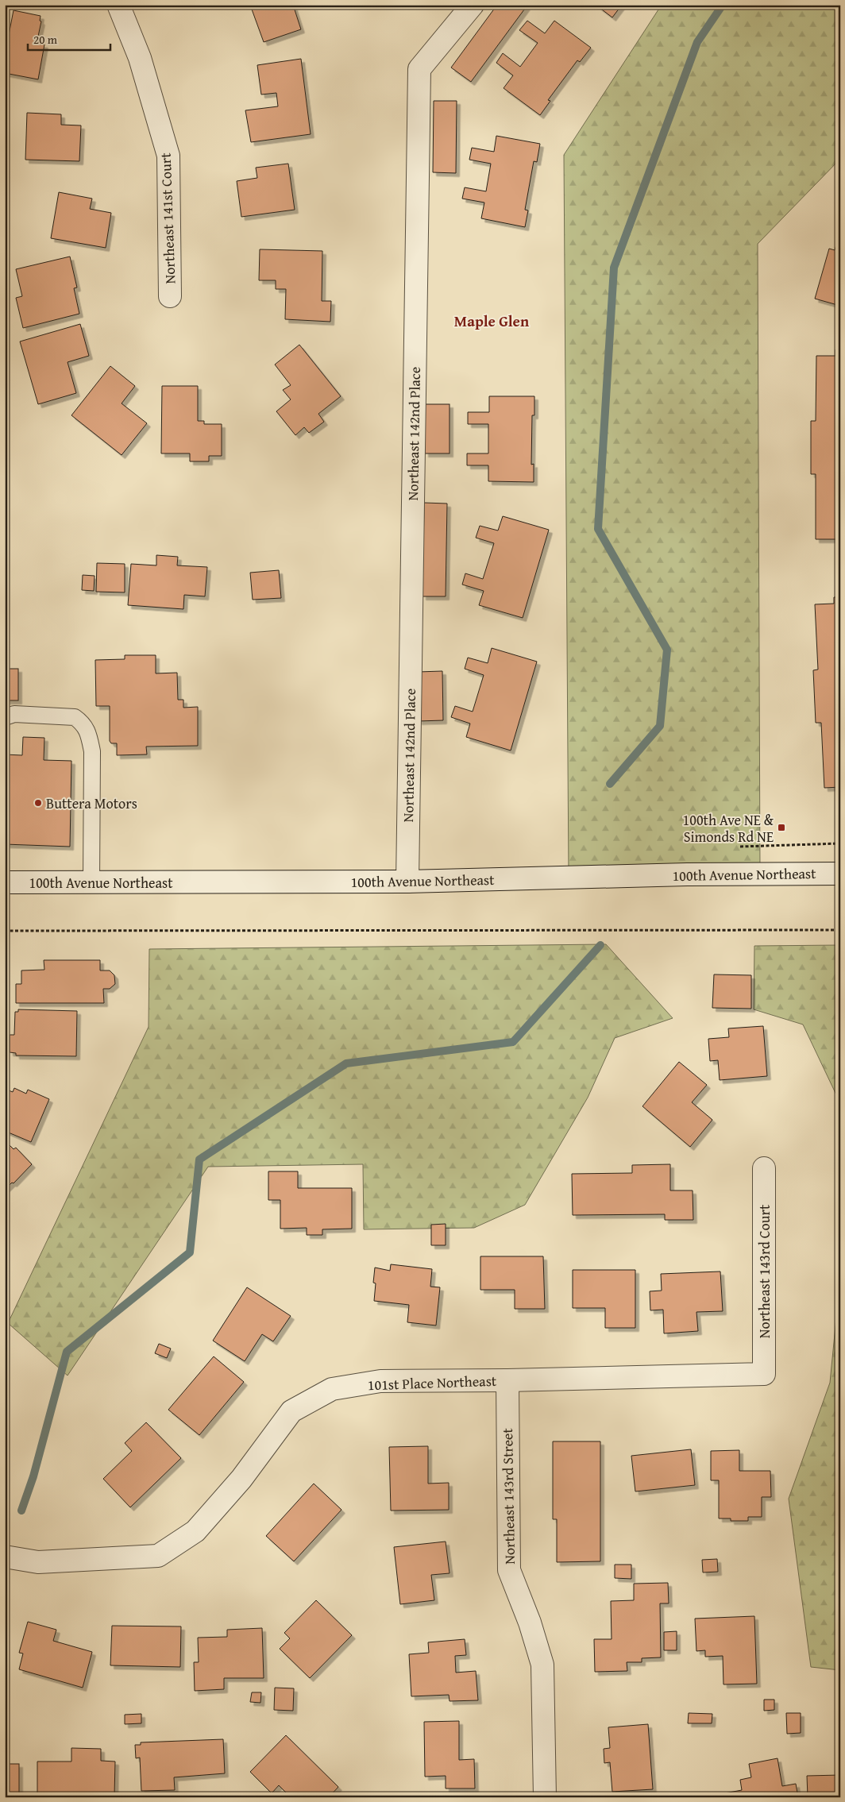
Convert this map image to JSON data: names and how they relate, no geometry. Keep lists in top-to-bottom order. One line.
{"streets":{"street":["Northeast 141st Court","Northeast 142nd Place","100th Avenue Northeast","Northeast 143rd Court","101st Place Northeast","Northeast 143rd Street"]},"crossings":[["Northeast 142nd Place","100th Avenue Northeast"],["Northeast 143rd Court","101st Place Northeast"],["101st Place Northeast","Northeast 143rd Street"]],"districts":["Maple Glen"],"places":{"other":["Buttera Motors"],"transit":["100th Ave NE & Simonds Rd NE"]},"scale_bar":"20 m"}
